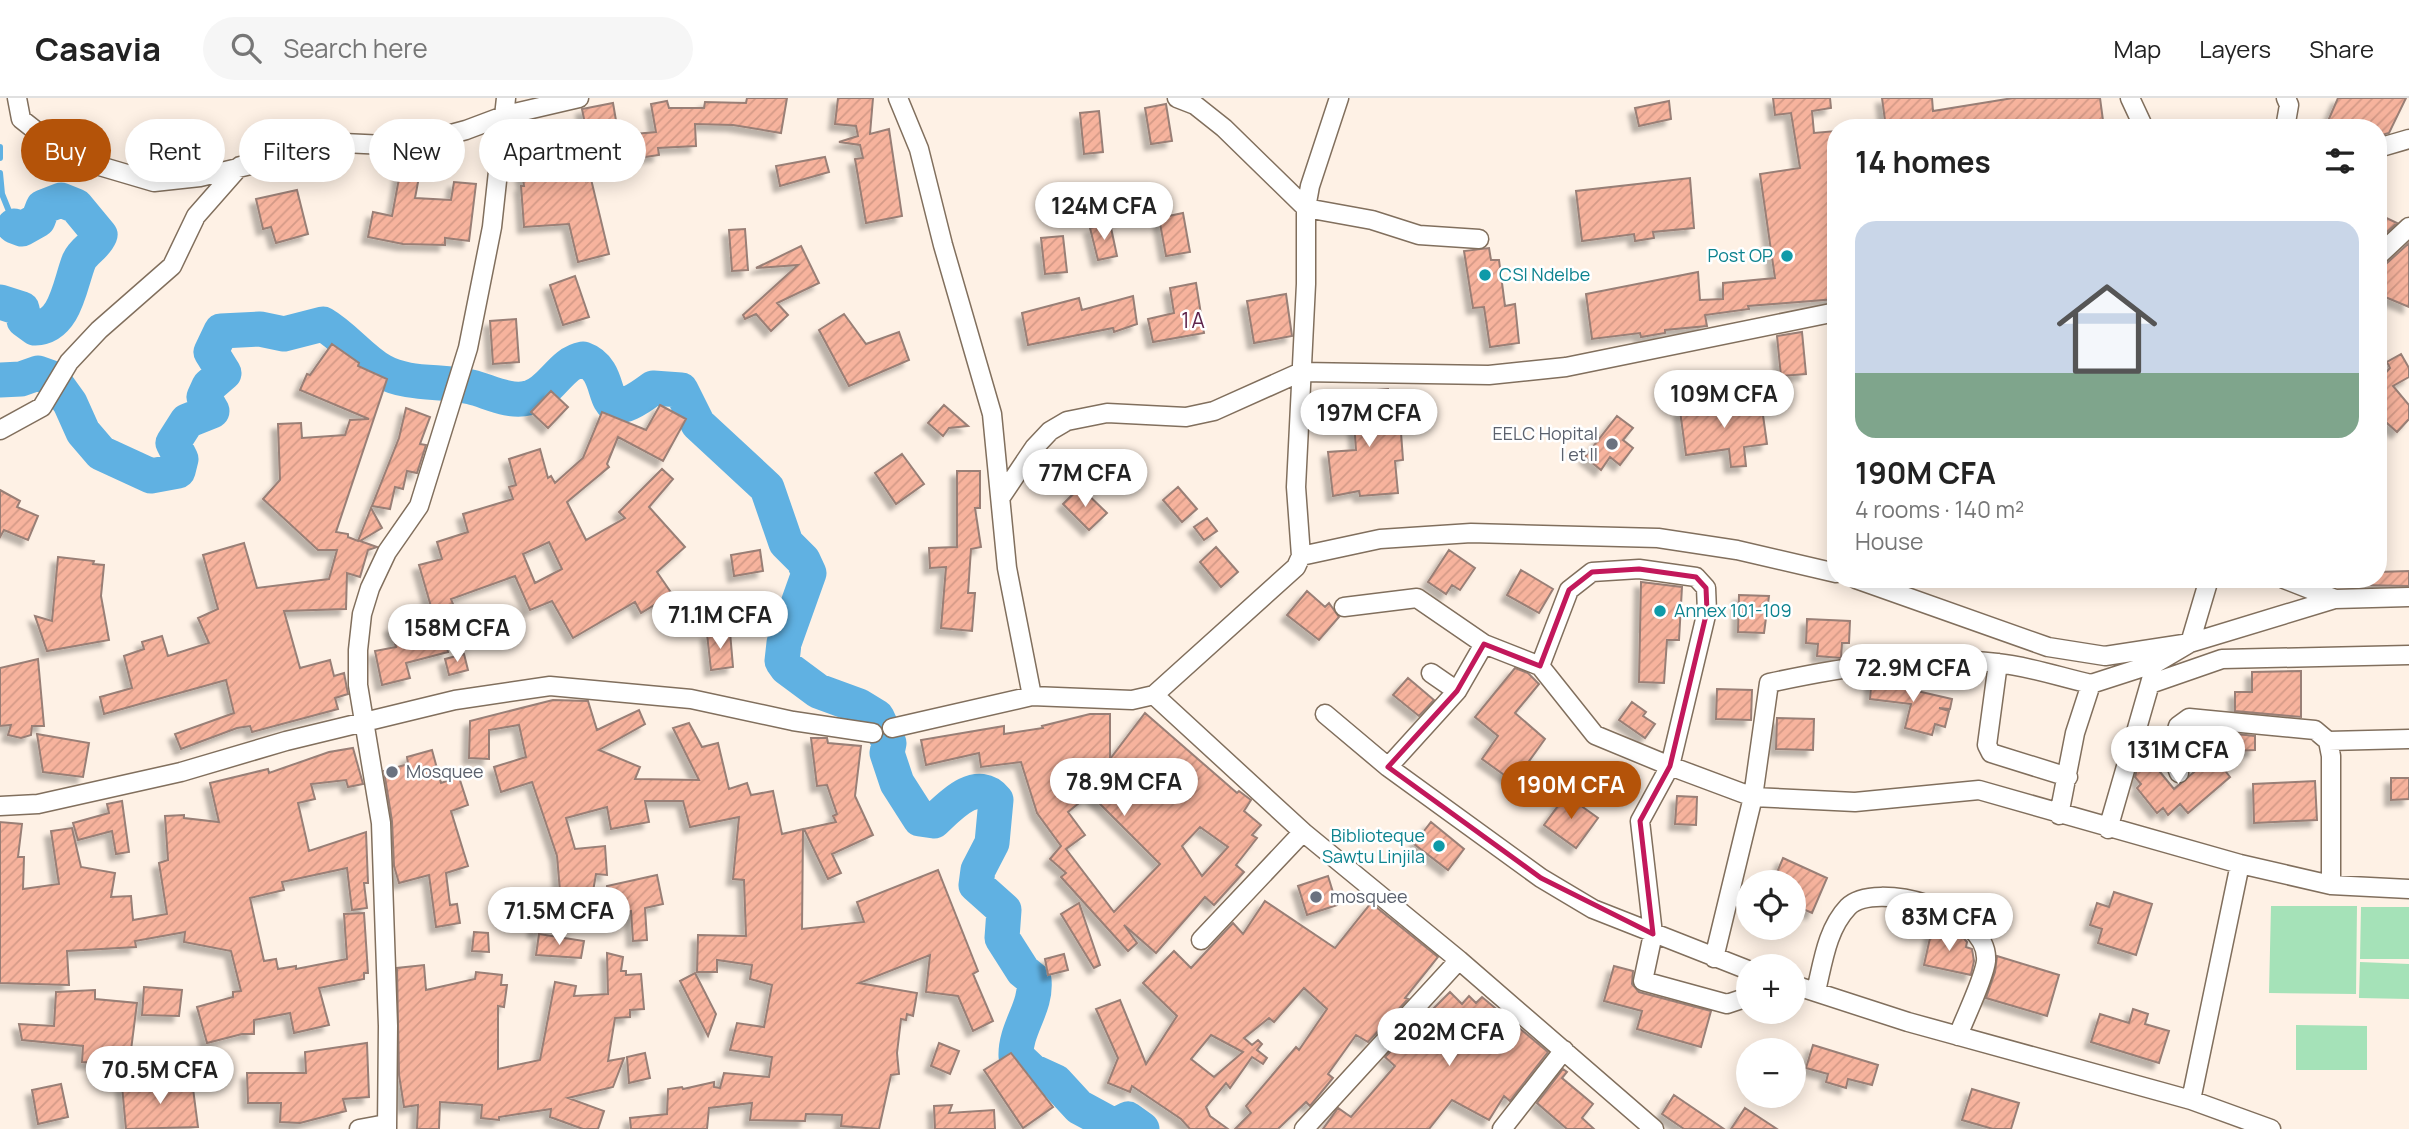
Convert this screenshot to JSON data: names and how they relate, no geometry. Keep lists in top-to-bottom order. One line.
{"districts":["1A"],"places":["Post OP","CSI Ndelbe","EELC Hopital I et II","Annex 101-109","Mosquee","Biblioteque Sawtu Linjila","mosquee"],"page":{"header":"Casavia","search":"Search here","nav":["Map","Layers","Share"],"chip":["Buy","Rent","Filters","New","Apartment"],"heading":"14 homes","price":["124M CFA","109M CFA","197M CFA","77M CFA","71.1M CFA","158M CFA","72.9M CFA","131M CFA","78.9M CFA","190M CFA","71.5M CFA","83M CFA","202M CFA","70.5M CFA"],"list":[{"name":"190M CFA","note":"4 rooms · 140 m² · House"}],"map_buttons":["+","−"]}}
